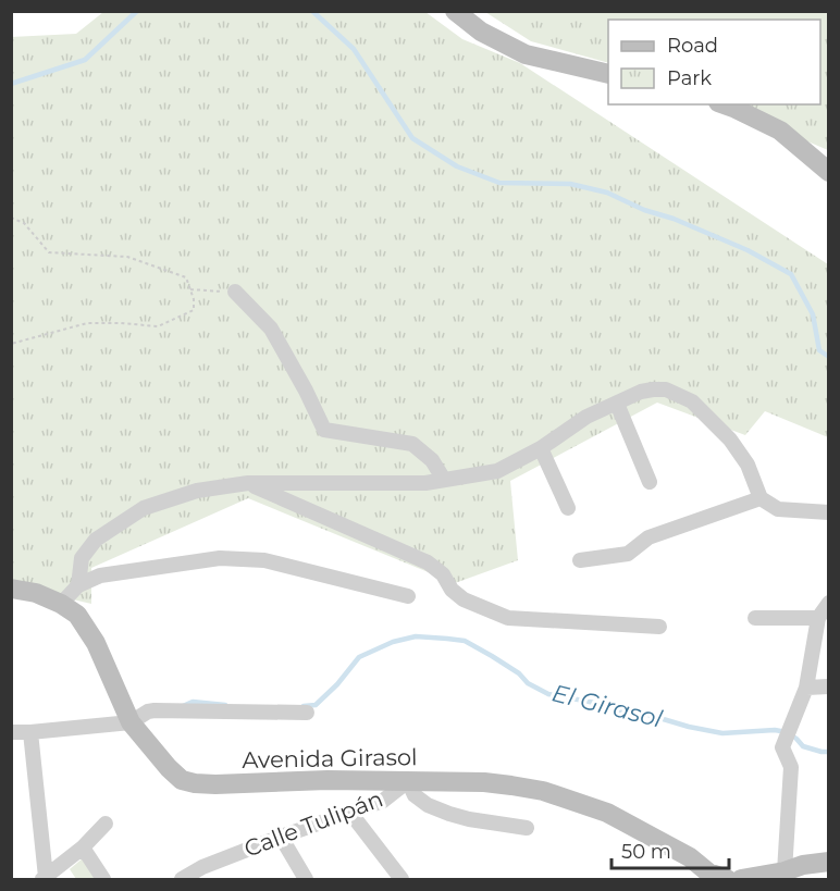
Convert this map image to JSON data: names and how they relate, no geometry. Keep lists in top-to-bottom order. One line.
{"streets":{"street":["Avenida Girasol","Calle Tulipán"]},"crossings":[["Avenida Girasol","Calle Tulipán"]],"water":["El Girasol"],"legend":["Road","Park"],"scale_bar":"50 m"}
